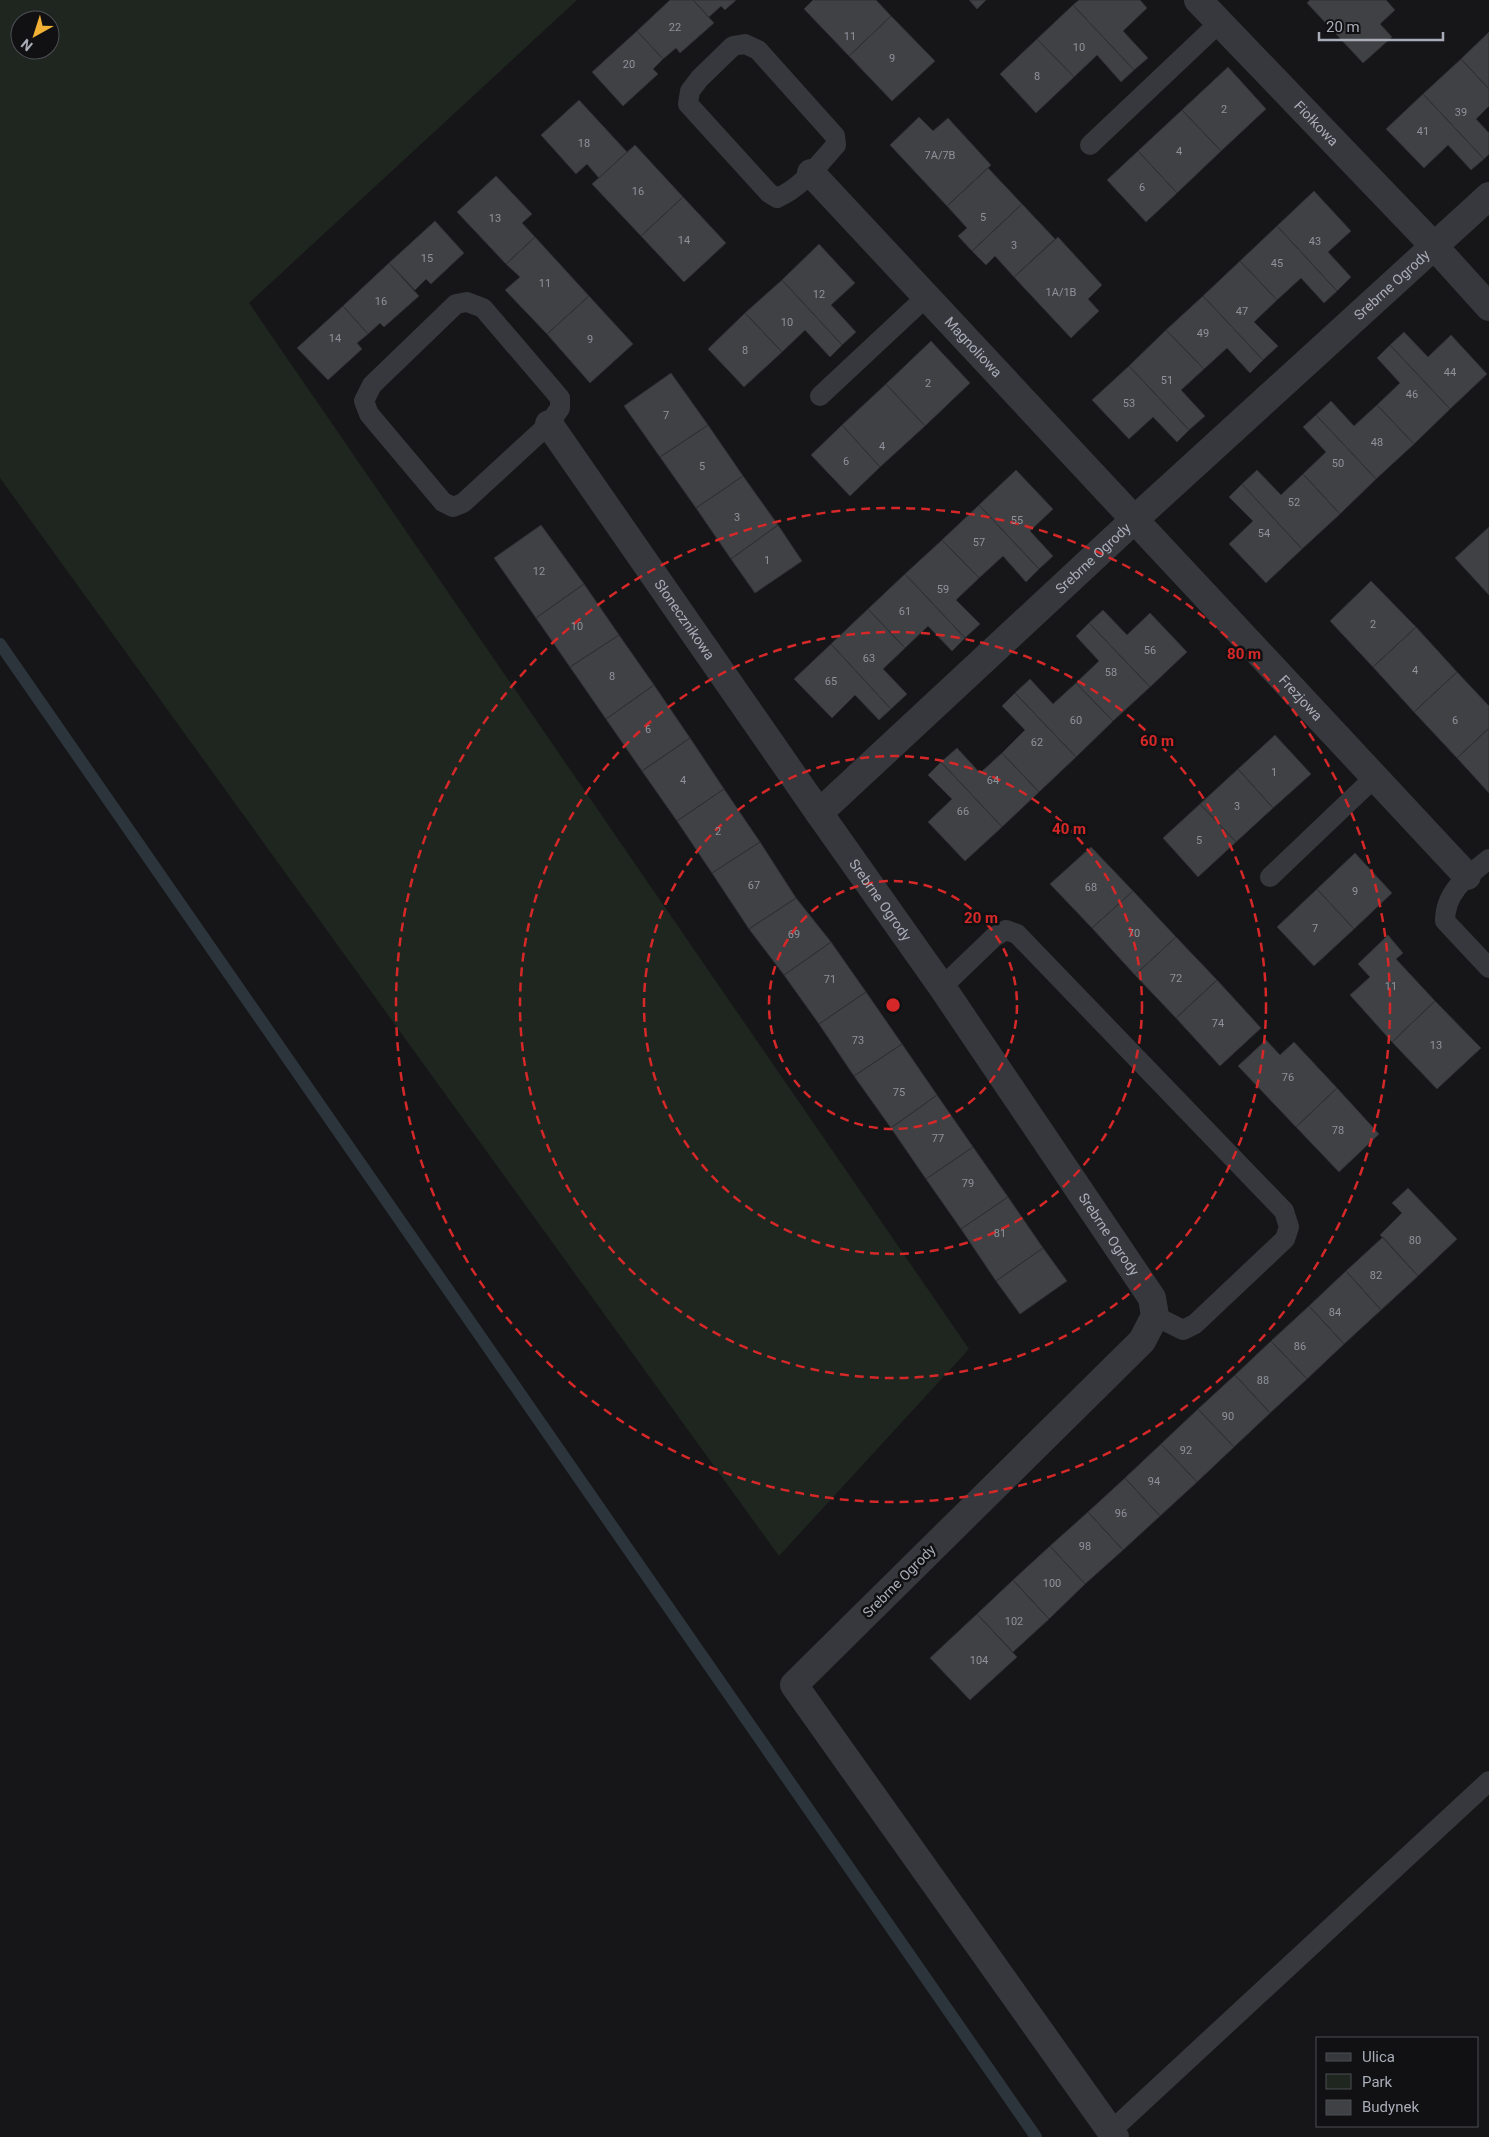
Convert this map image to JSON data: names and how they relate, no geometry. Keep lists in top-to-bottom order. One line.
{"streets":{"street":["Fiołkowa","Srebrne Ogrody","Magnoliowa","Słonecznikowa","Frezjowa"]},"crossings":[["Fiołkowa","Srebrne Ogrody"],["Srebrne Ogrody","Magnoliowa"],["Srebrne Ogrody","Słonecznikowa"],["Srebrne Ogrody","Frezjowa"],["Magnoliowa","Frezjowa"]],"house_numbers":["22","11","10","9","20","8","2","39","41","18","4","7A/7B","6","16","5","13","14","43","3","15","45","11","1A/1B","12","16","47","10","49","14","9","8","44","51","2","46","53","7","48","4","6","50","5","52","3","55","54","57","1","12","59","61","2","10","56","63","4","58","8","65","60","6","6","62","1","4","64","3","66","2","5","67","68","9","7","70","69","72","71","11","74","73","13","76","75","78","77","79","81","80","82","84","86","88","90","92","94","96","98","100","102","104"],"legend":["Ulica","Park","Budynek"],"scale_bar":"20 m","north":"bottom left","rings":["80 m","60 m","40 m","20 m"]}
